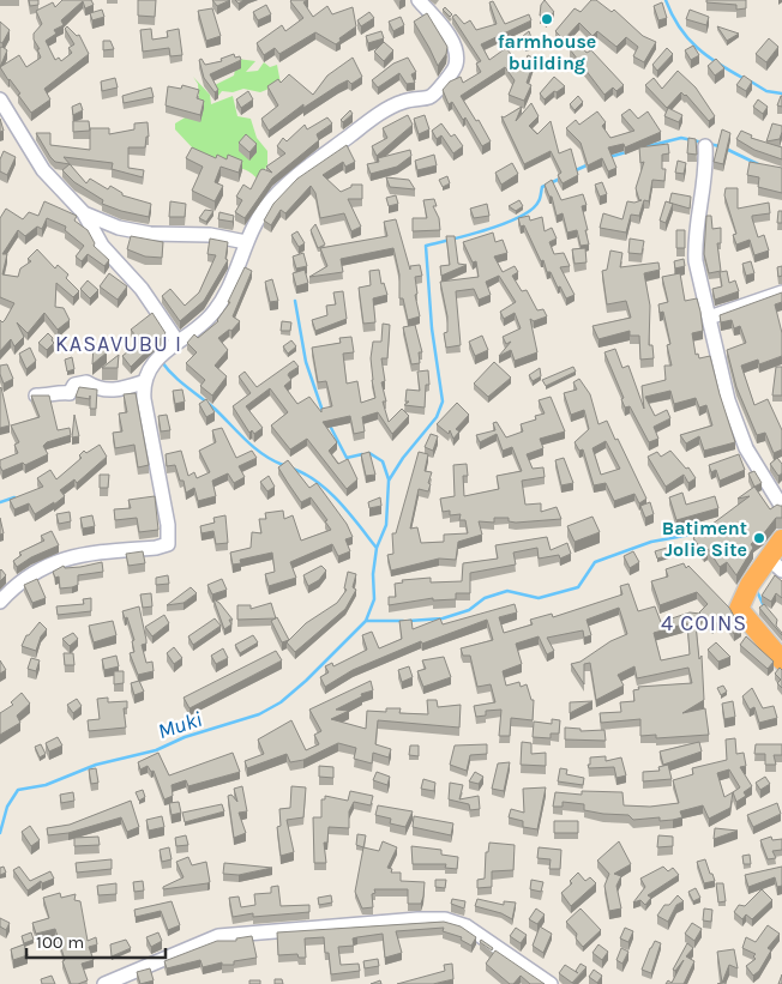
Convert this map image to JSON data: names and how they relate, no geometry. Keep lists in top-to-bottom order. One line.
{"districts":["KASAVUBU I","4 COINS"],"water":["Muki"],"places":["farmhouse building","Batiment Jolie Site"],"scale_bar":"100 m"}
